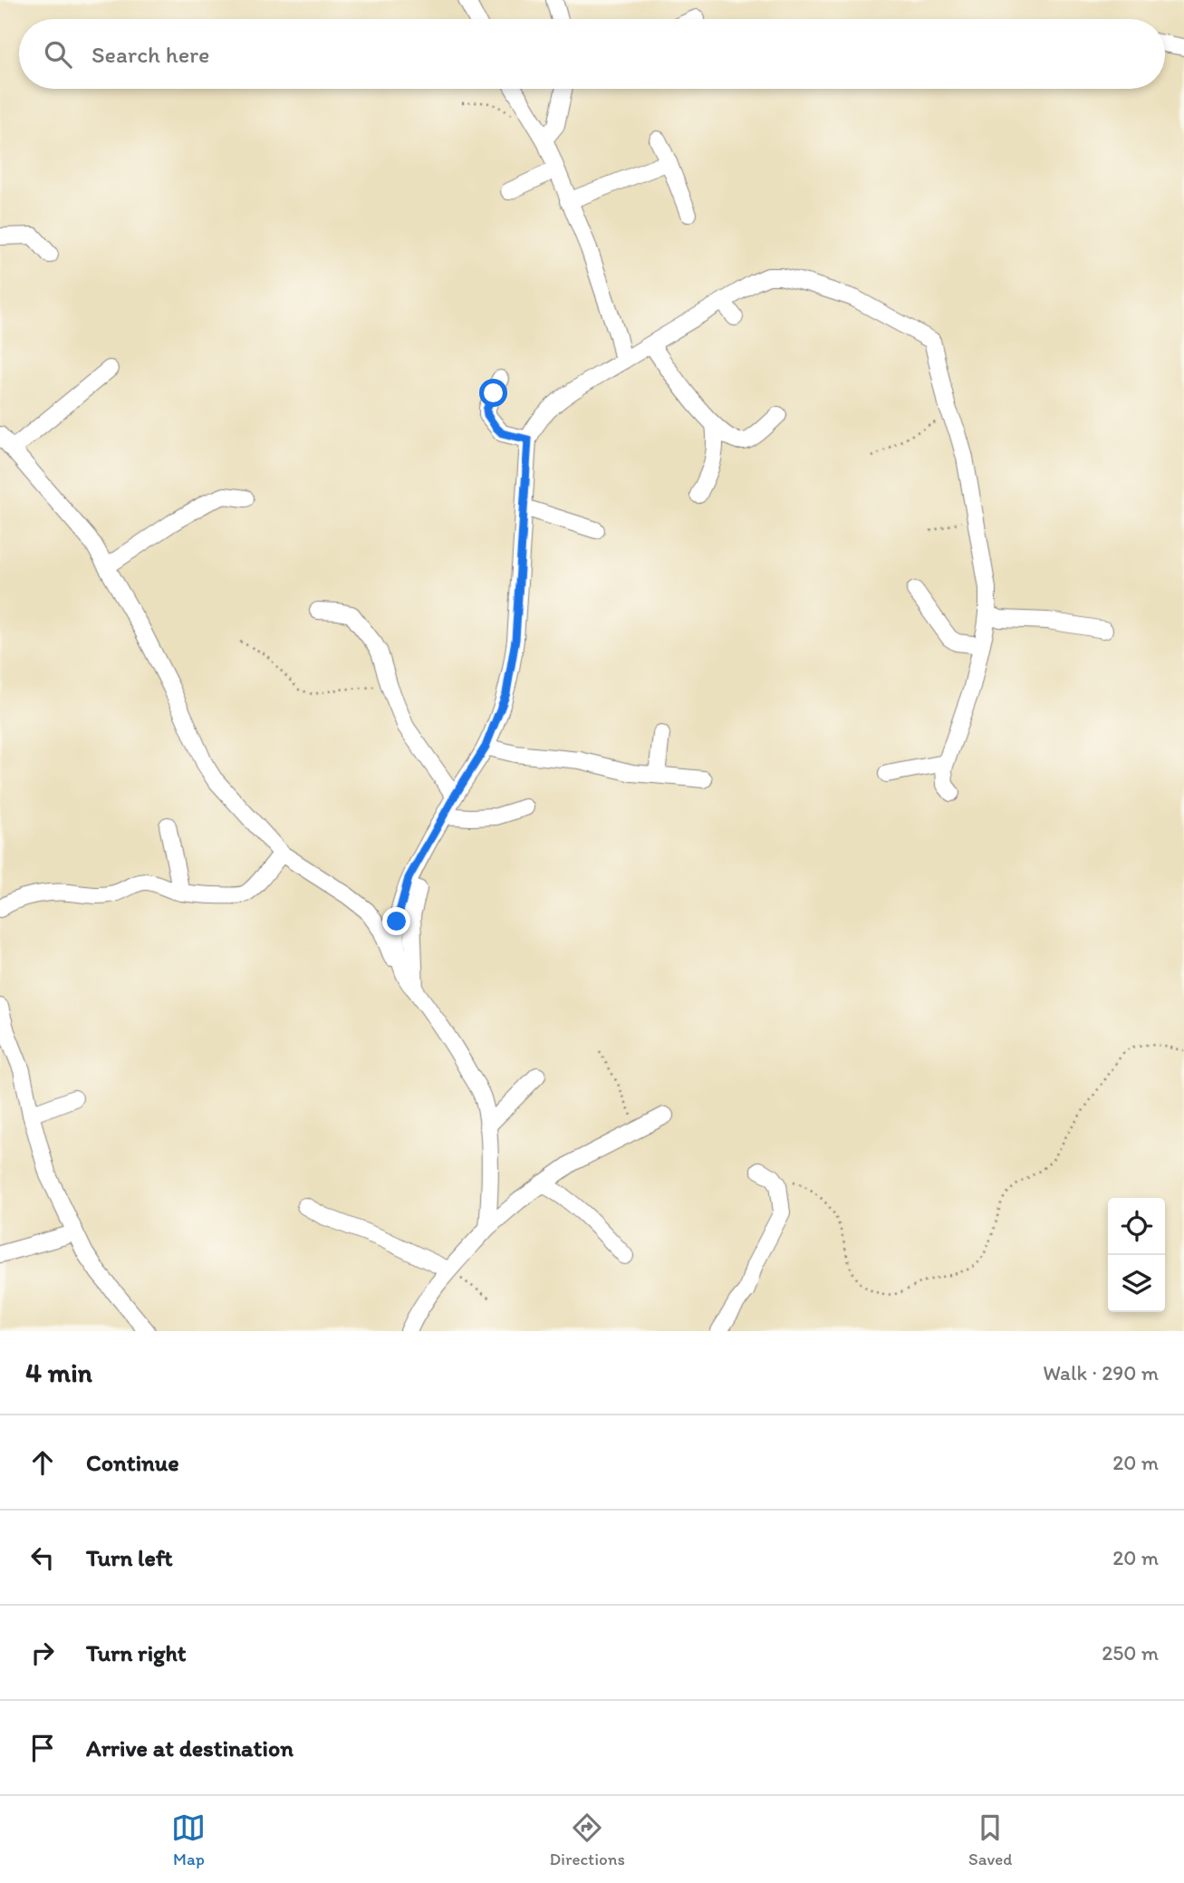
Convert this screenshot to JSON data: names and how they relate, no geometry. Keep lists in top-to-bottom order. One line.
{"page":{"search":"Search here","heading":["4 min","Walk · 290 m"],"list":[["Continue","20 m"],["Turn left","20 m"],["Turn right","250 m"],"Arrive at destination"],"nav":["Map","Directions","Saved"]}}
